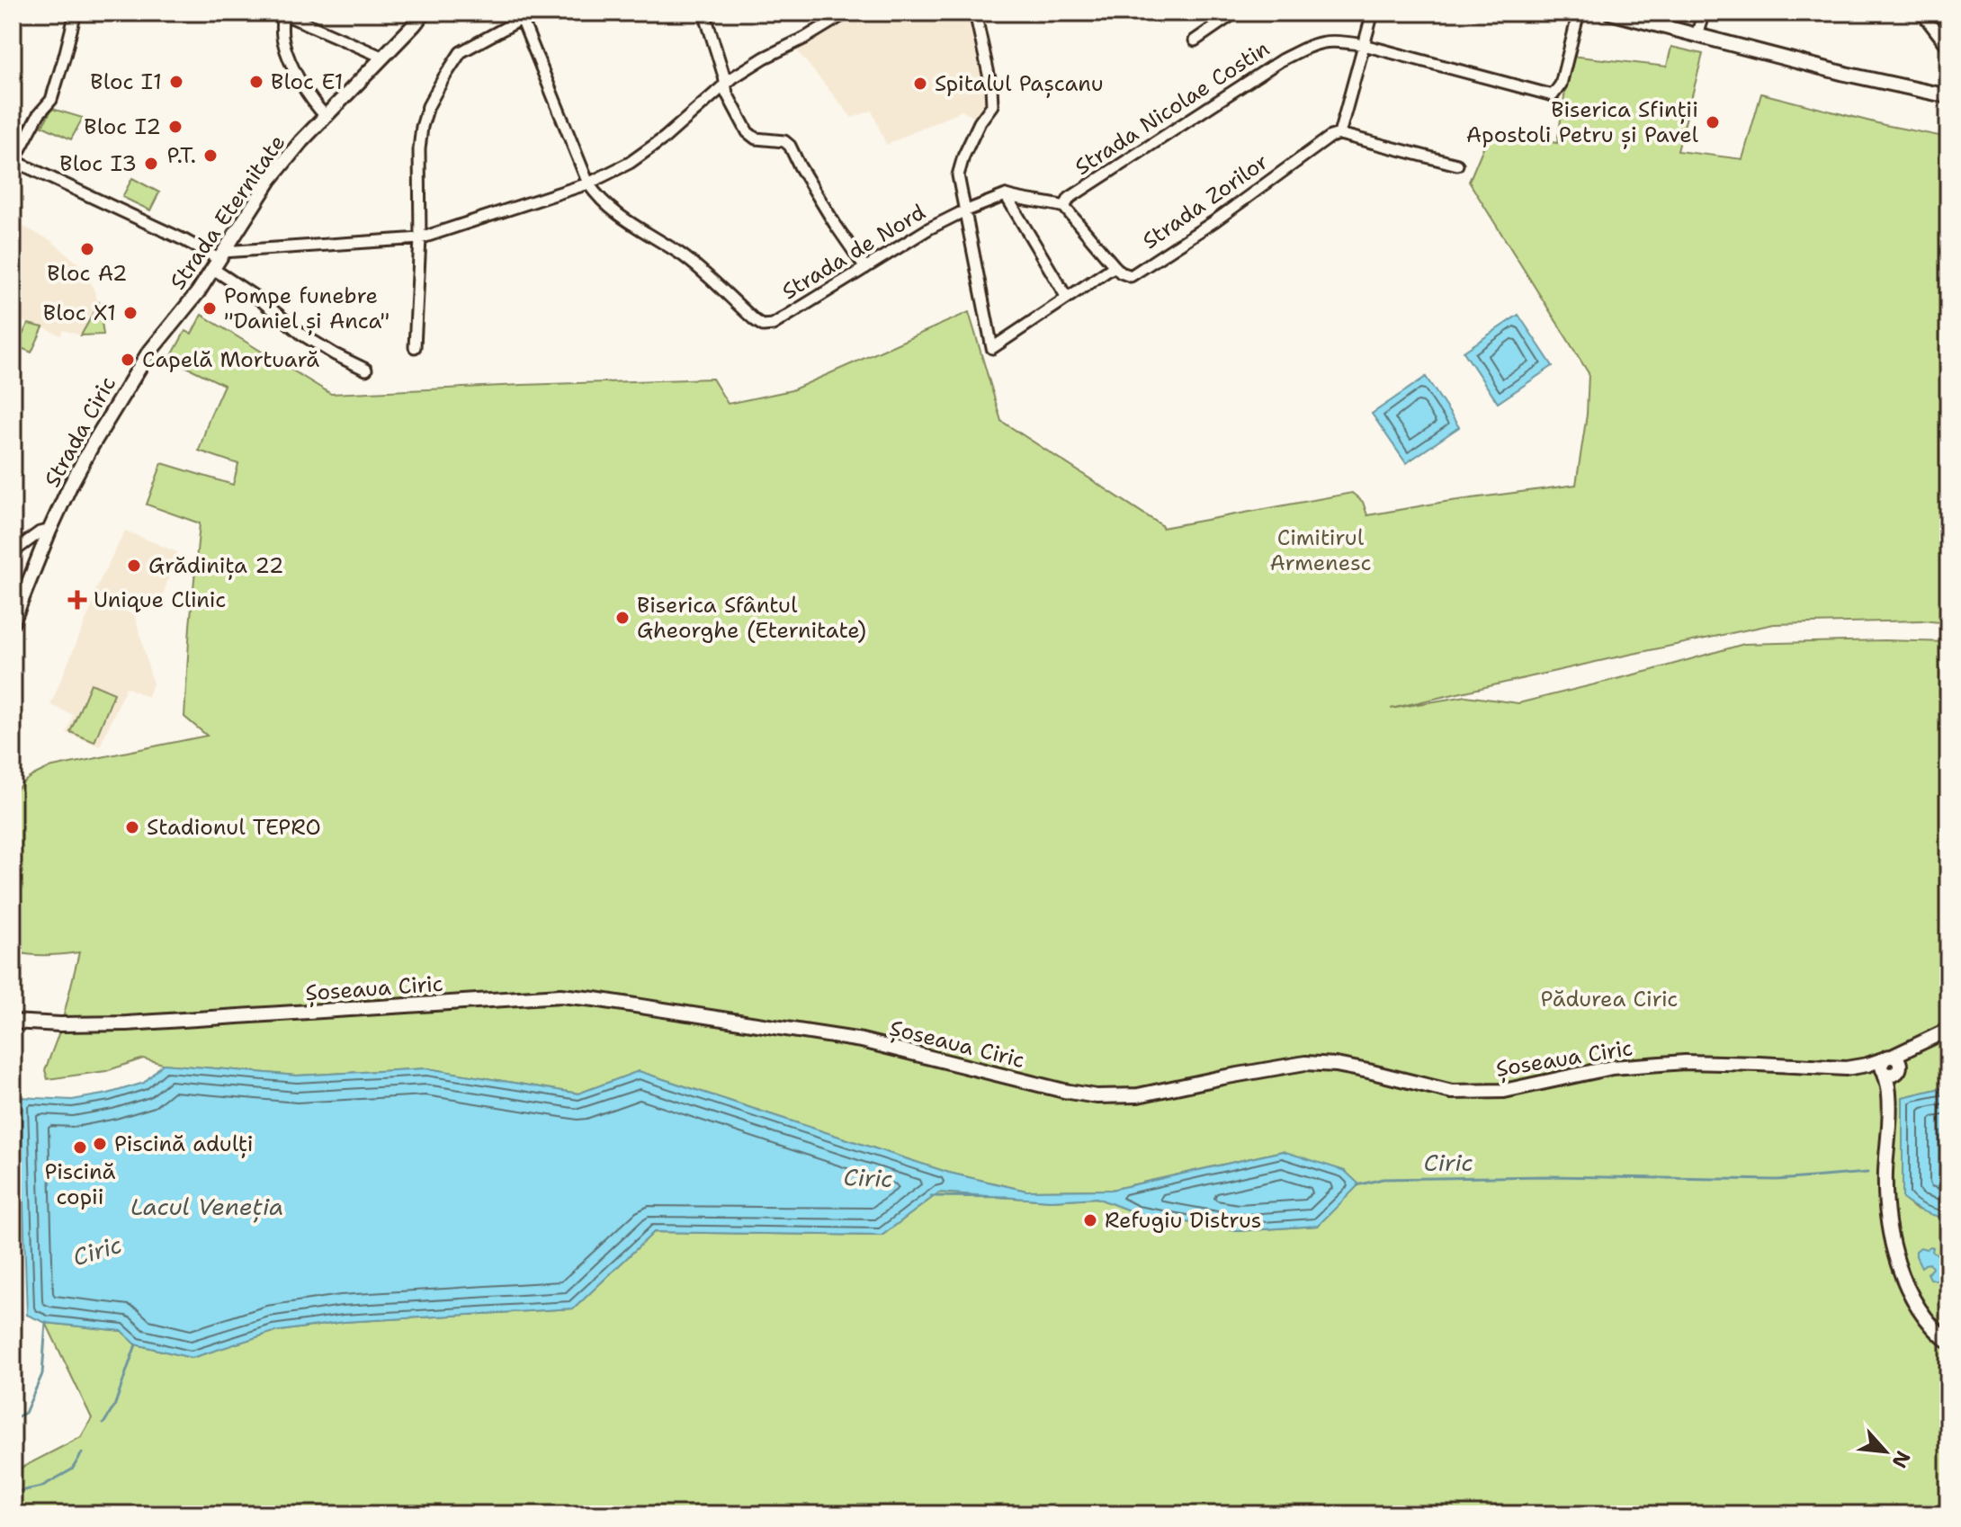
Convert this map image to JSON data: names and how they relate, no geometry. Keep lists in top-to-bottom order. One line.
{"streets":{"street":["Strada Nicolae Costin","Strada Zorilor","Strada Eternitate","Strada de Nord","Strada Ciric","Șoseaua Ciric"]},"crossings":[["Strada Eternitate","Strada Ciric"]],"water":["Ciric","Lacul Veneția"],"parks":["Cimitirul Armenesc","Pădurea Ciric"],"places":{"other":["Bloc I1","Bloc E1","Spitalul Pașcanu","Biserica Sfinții Apostoli Petru și Pavel","Bloc I2","P.T.","Bloc I3","Bloc A2","Pompe funebre \"Daniel și Anca\"","Bloc X1","Capelă Mortuară","Grădinița 22","Biserica Sfântul Gheorghe (Eternitate)","Stadionul TEPRO","Piscină adulți","Piscină copii","Refugiu Distrus"],"health":["Unique Clinic"]},"north":"bottom right"}
